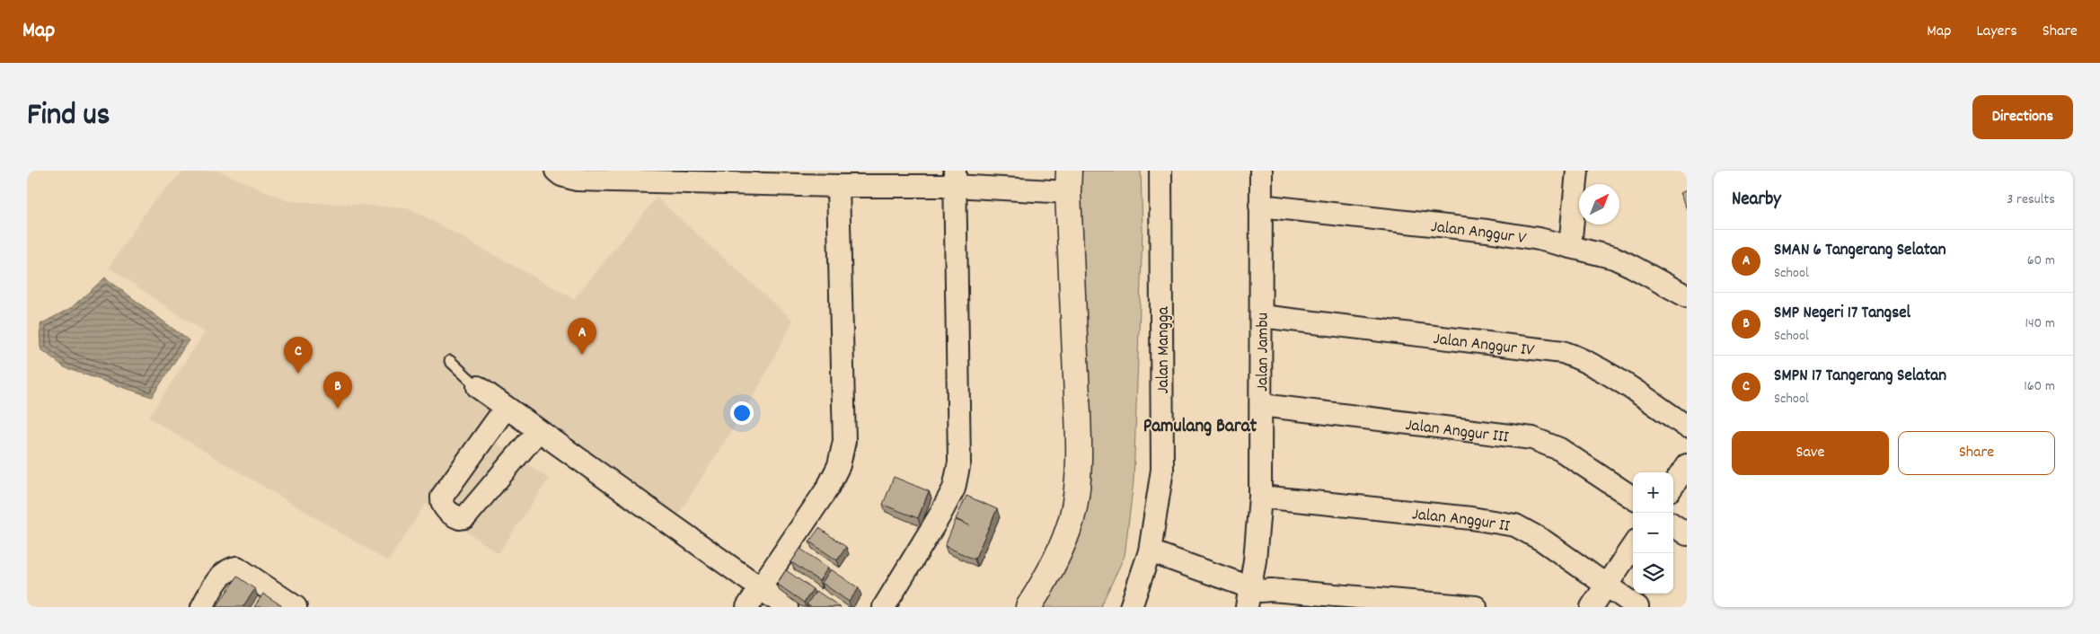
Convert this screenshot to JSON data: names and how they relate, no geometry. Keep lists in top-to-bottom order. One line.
{"streets":{"street":["Jalan Anggur V","Jalan Anggur IV","Jalan Mangga","Jalan Jambu","Jalan Anggur III","Jalan Anggur II"]},"crossings":[["Jalan Anggur V","Jalan Jambu"],["Jalan Anggur IV","Jalan Jambu"],["Jalan Jambu","Jalan Anggur III"],["Jalan Jambu","Jalan Anggur II"]],"districts":["Pamulang Barat"],"north":"top right","page":{"header":"Map","nav":["Map","Layers","Share"],"title":"Find us","buttons":["Directions",["Save","Share"]],"heading":["Nearby","3 results"],"list":[{"mark":"A","name":"SMAN 6 Tangerang Selatan","note":"School","value":"60 m"},{"mark":"B","name":"SMP Negeri 17 Tangsel","note":"School","value":"140 m"},{"mark":"C","name":"SMPN 17 Tangerang Selatan","note":"School","value":"160 m"}],"pins":["A","C","B"],"map_buttons":["+","−"]}}
